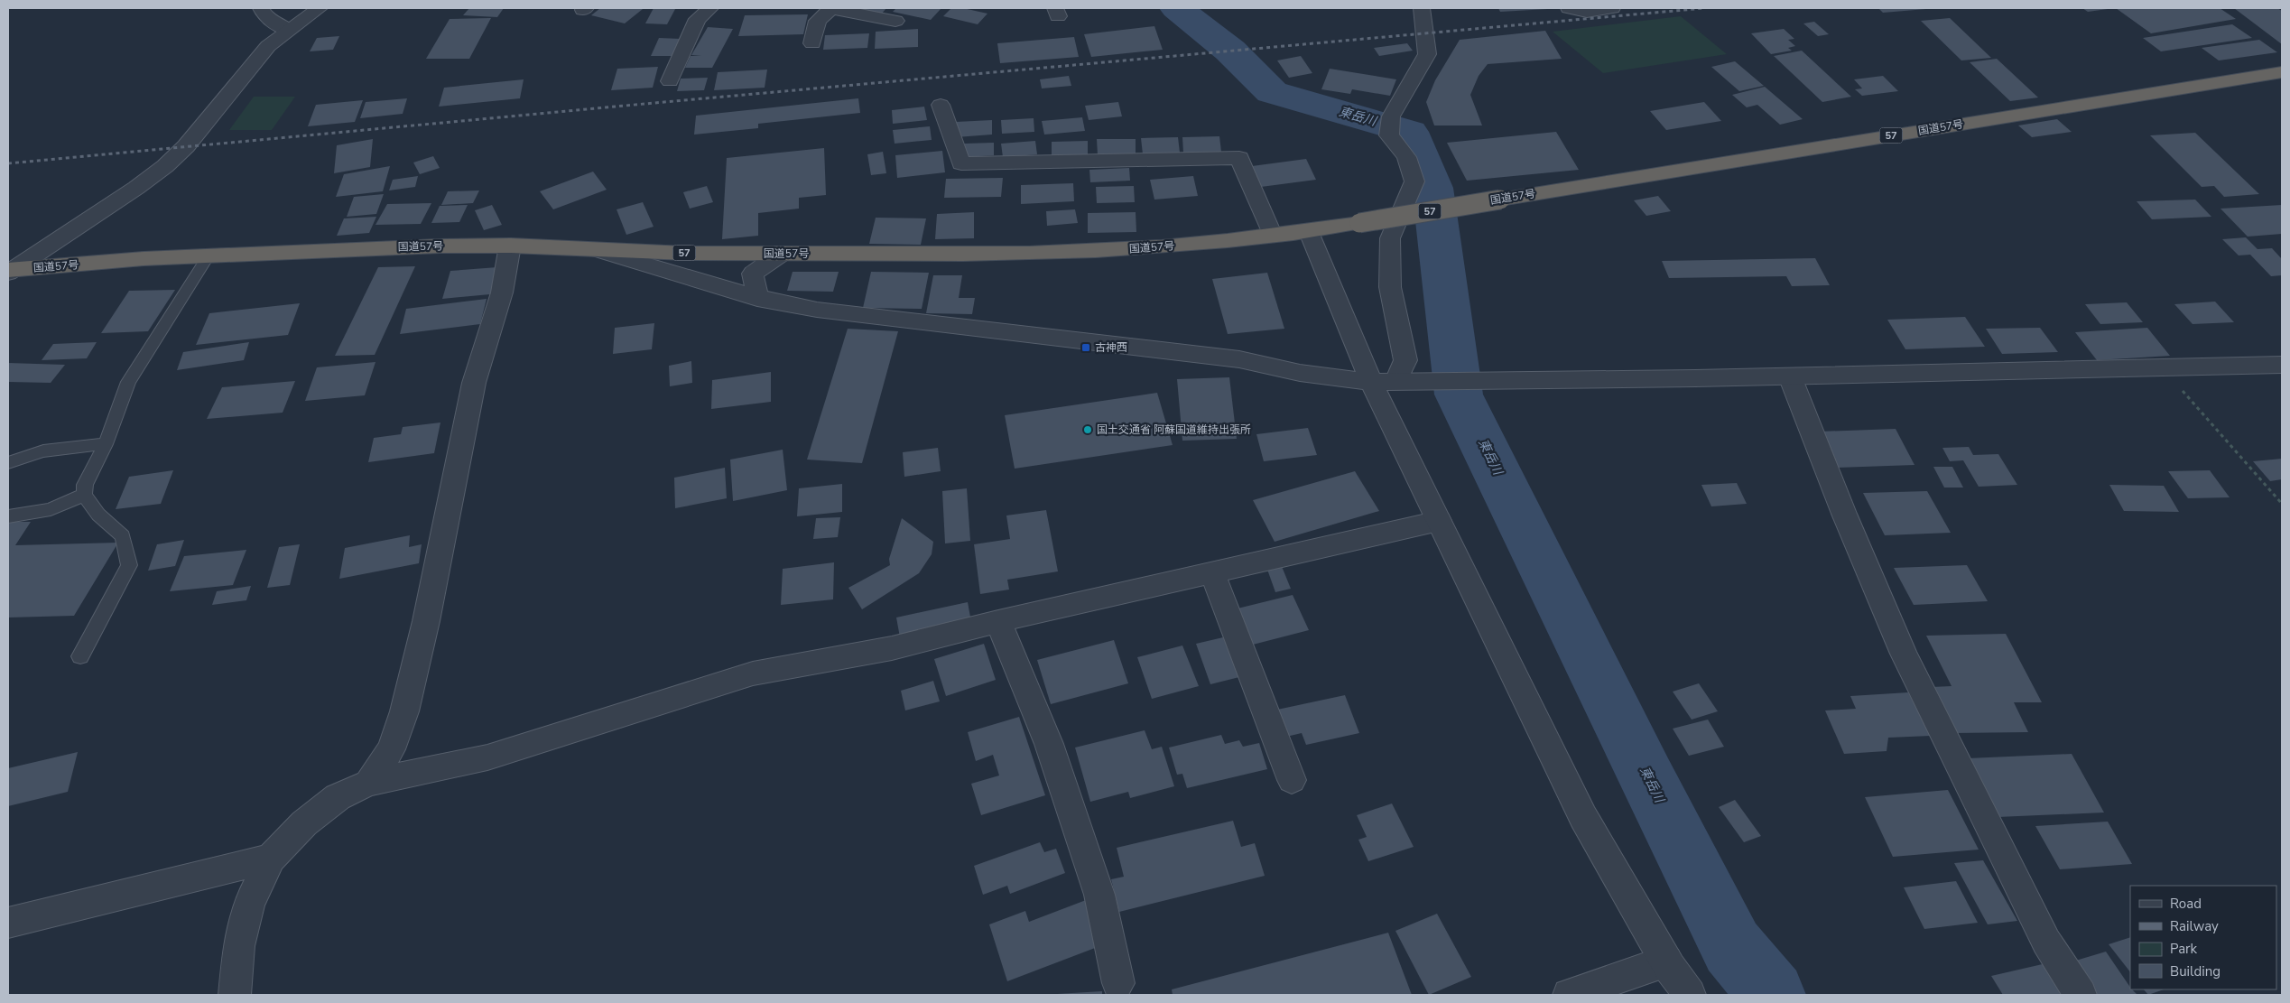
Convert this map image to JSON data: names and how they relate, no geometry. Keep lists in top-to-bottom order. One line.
{"streets":{"highway":["国道57号","57"]},"water":["東岳川"],"places":{"transit":["古神西"],"other":["国土交通省 阿蘇国道維持出張所"]},"legend":["Road","Railway","Park","Building"]}
